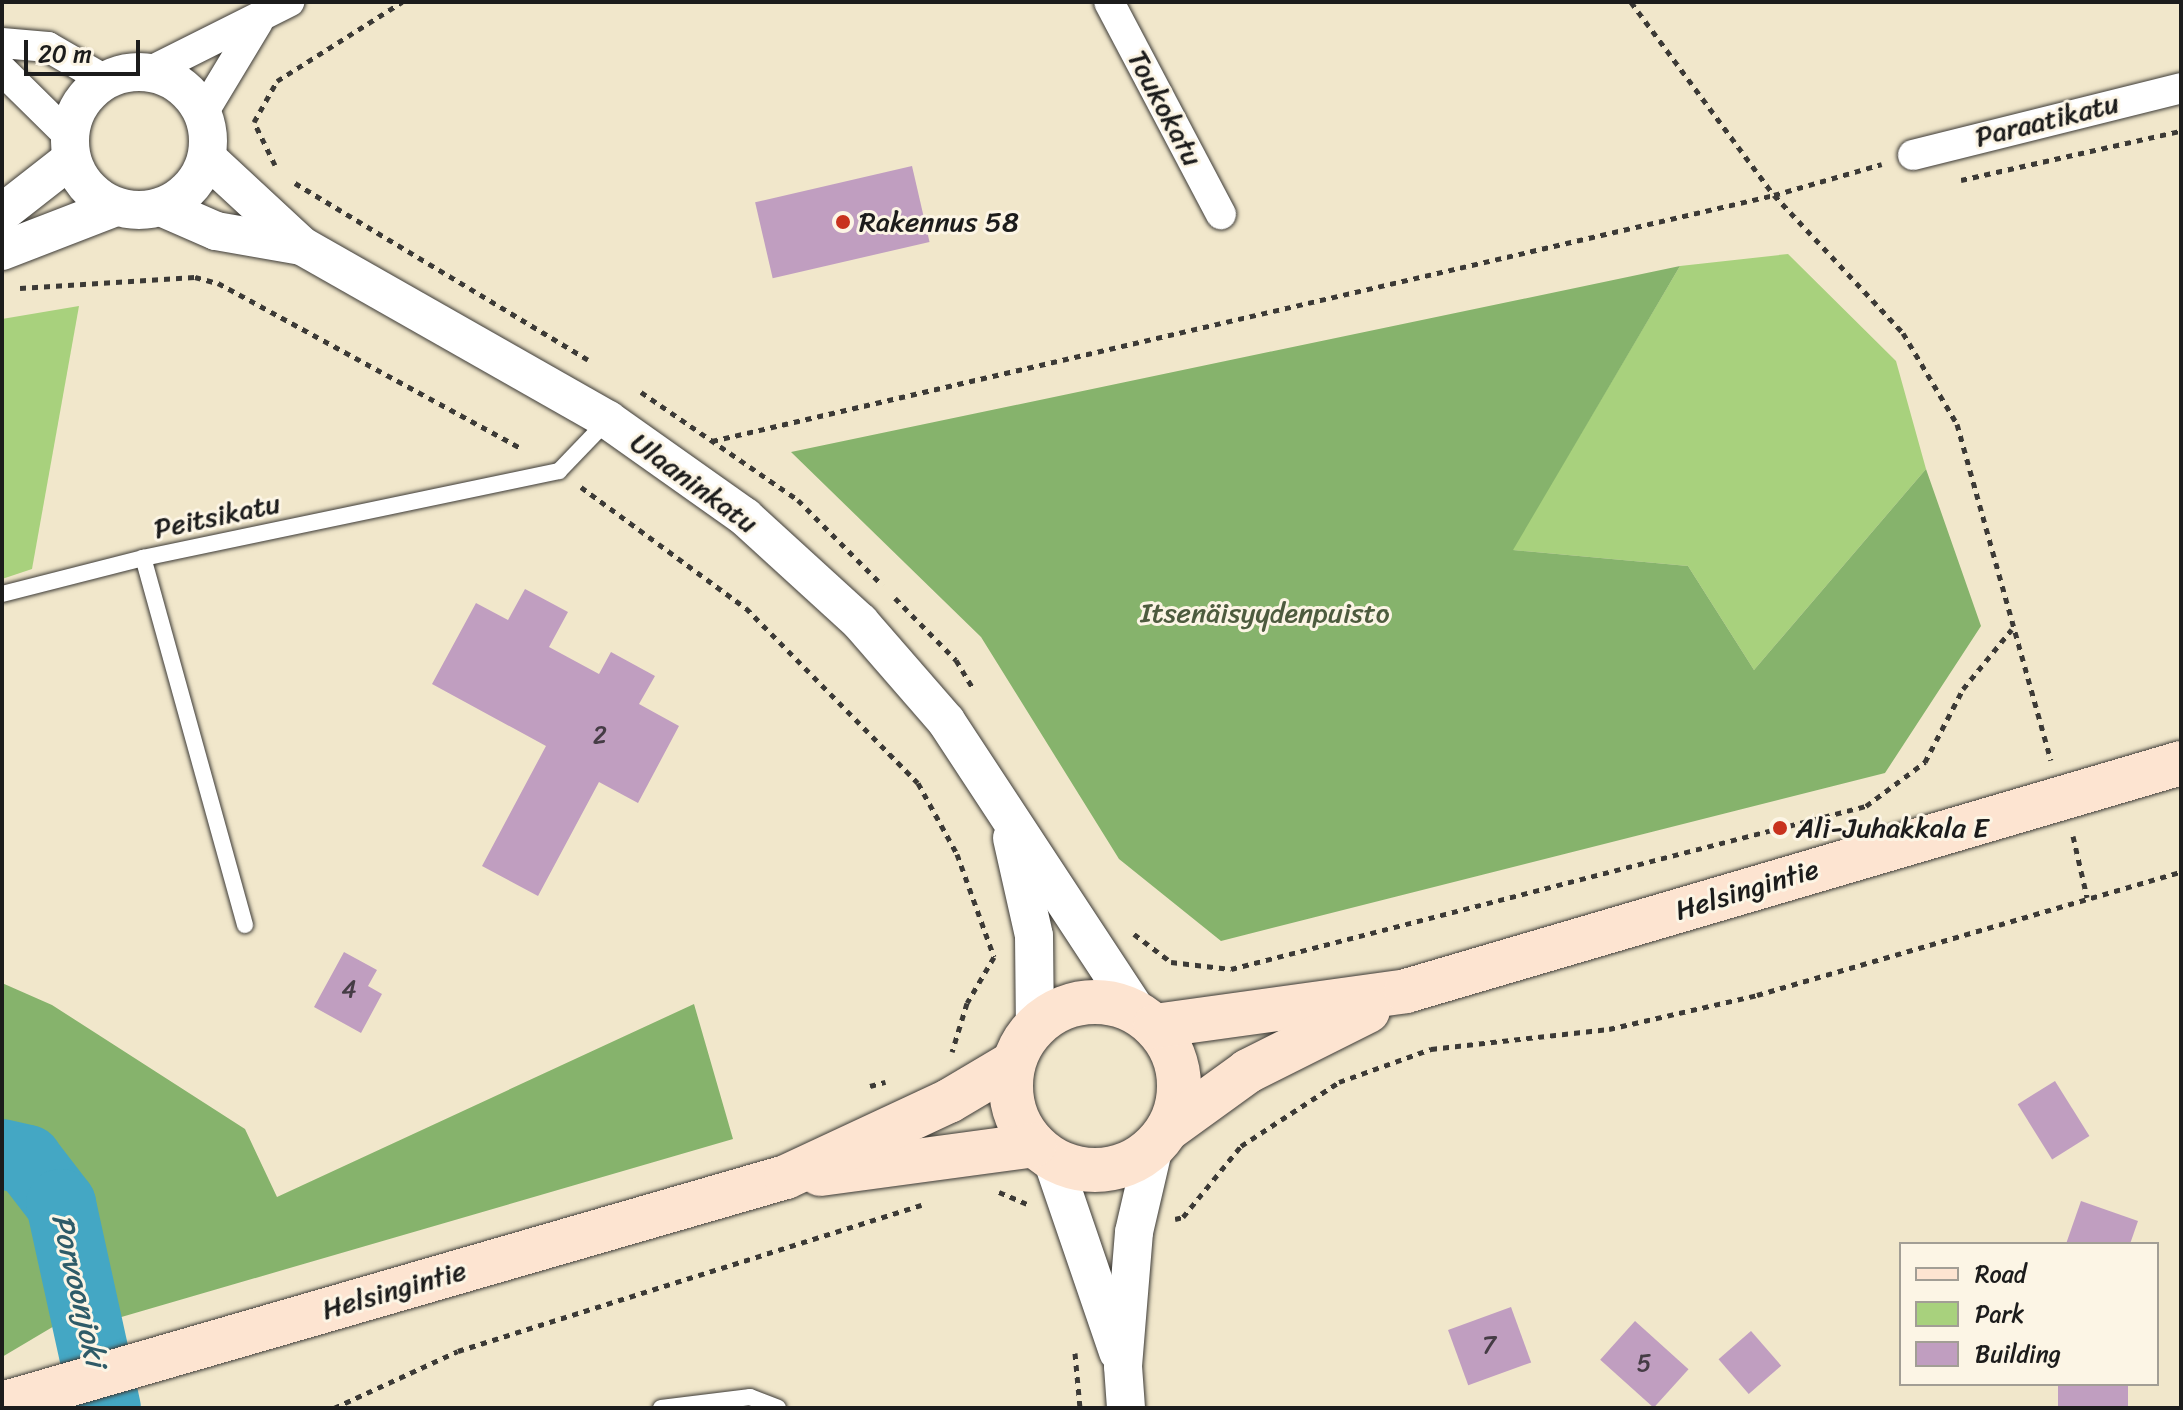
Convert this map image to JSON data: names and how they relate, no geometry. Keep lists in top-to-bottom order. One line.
{"streets":{"main road":["Helsingintie"],"street":["Toukokatu","Paraatikatu","Ulaaninkatu"],"lane":["Peitsikatu"]},"crossings":[["Ulaaninkatu","Helsingintie"]],"water":["Porvoonjoki"],"parks":["Itsenäisyydenpuisto"],"places":["Rakennus 58","Ali-Juhakkala E"],"house_numbers":["2","4","7","5"],"legend":["Road","Park","Building"],"scale_bar":"20 m"}
